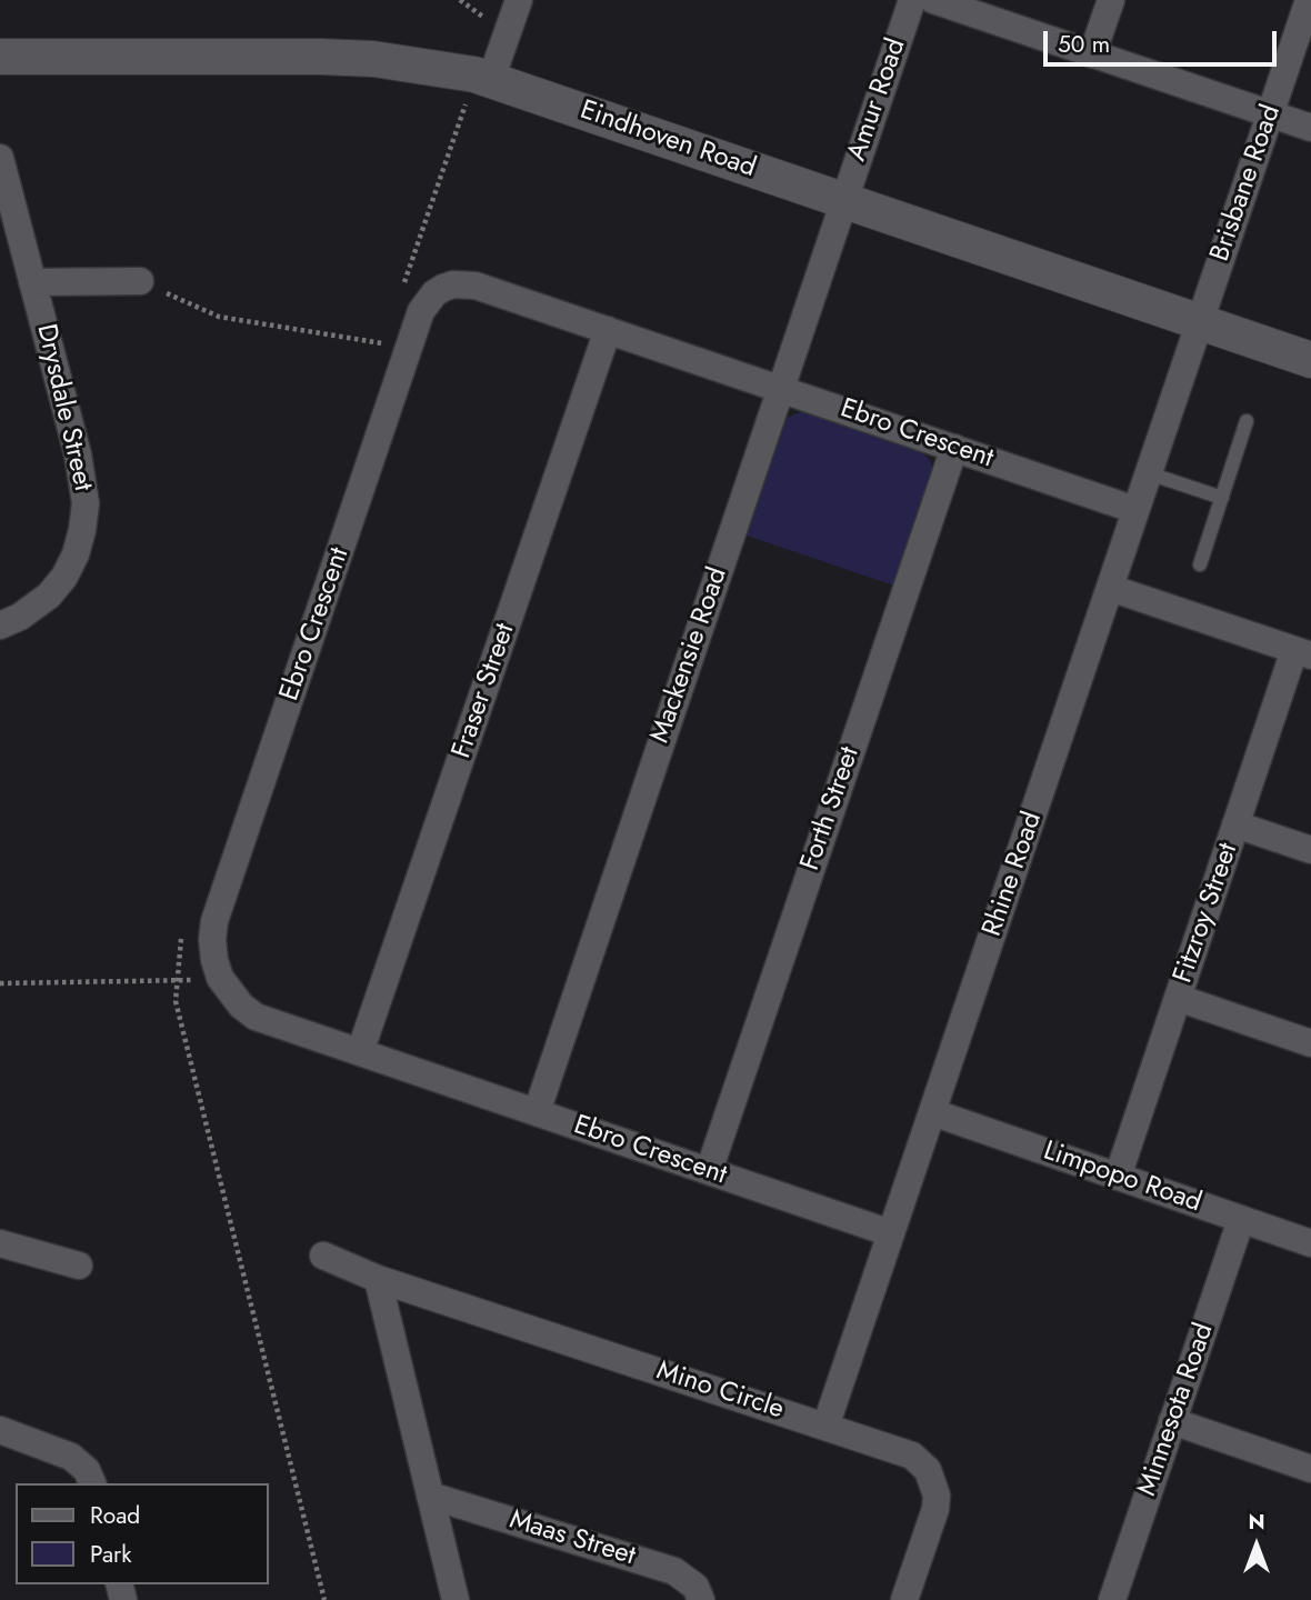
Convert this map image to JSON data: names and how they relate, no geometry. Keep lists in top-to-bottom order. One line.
{"streets":{"street":["Amur Road","Eindhoven Road","Brisbane Road","Drysdale Street","Ebro Crescent","Mackensie Road","Fraser Street","Forth Street","Rhine Road","Fitzroy Street","Limpopo Road","Mino Circle","Minnesota Road","Maas Street"]},"crossings":[["Amur Road","Eindhoven Road"],["Amur Road","Mackensie Road"],["Eindhoven Road","Brisbane Road"],["Eindhoven Road","Mackensie Road"],["Eindhoven Road","Rhine Road"],["Brisbane Road","Rhine Road"],["Ebro Crescent","Mackensie Road"],["Ebro Crescent","Fraser Street"],["Ebro Crescent","Forth Street"],["Ebro Crescent","Rhine Road"],["Rhine Road","Limpopo Road"],["Rhine Road","Mino Circle"],["Fitzroy Street","Limpopo Road"],["Limpopo Road","Minnesota Road"]],"legend":["Road","Park"],"scale_bar":"50 m","north":"top"}
